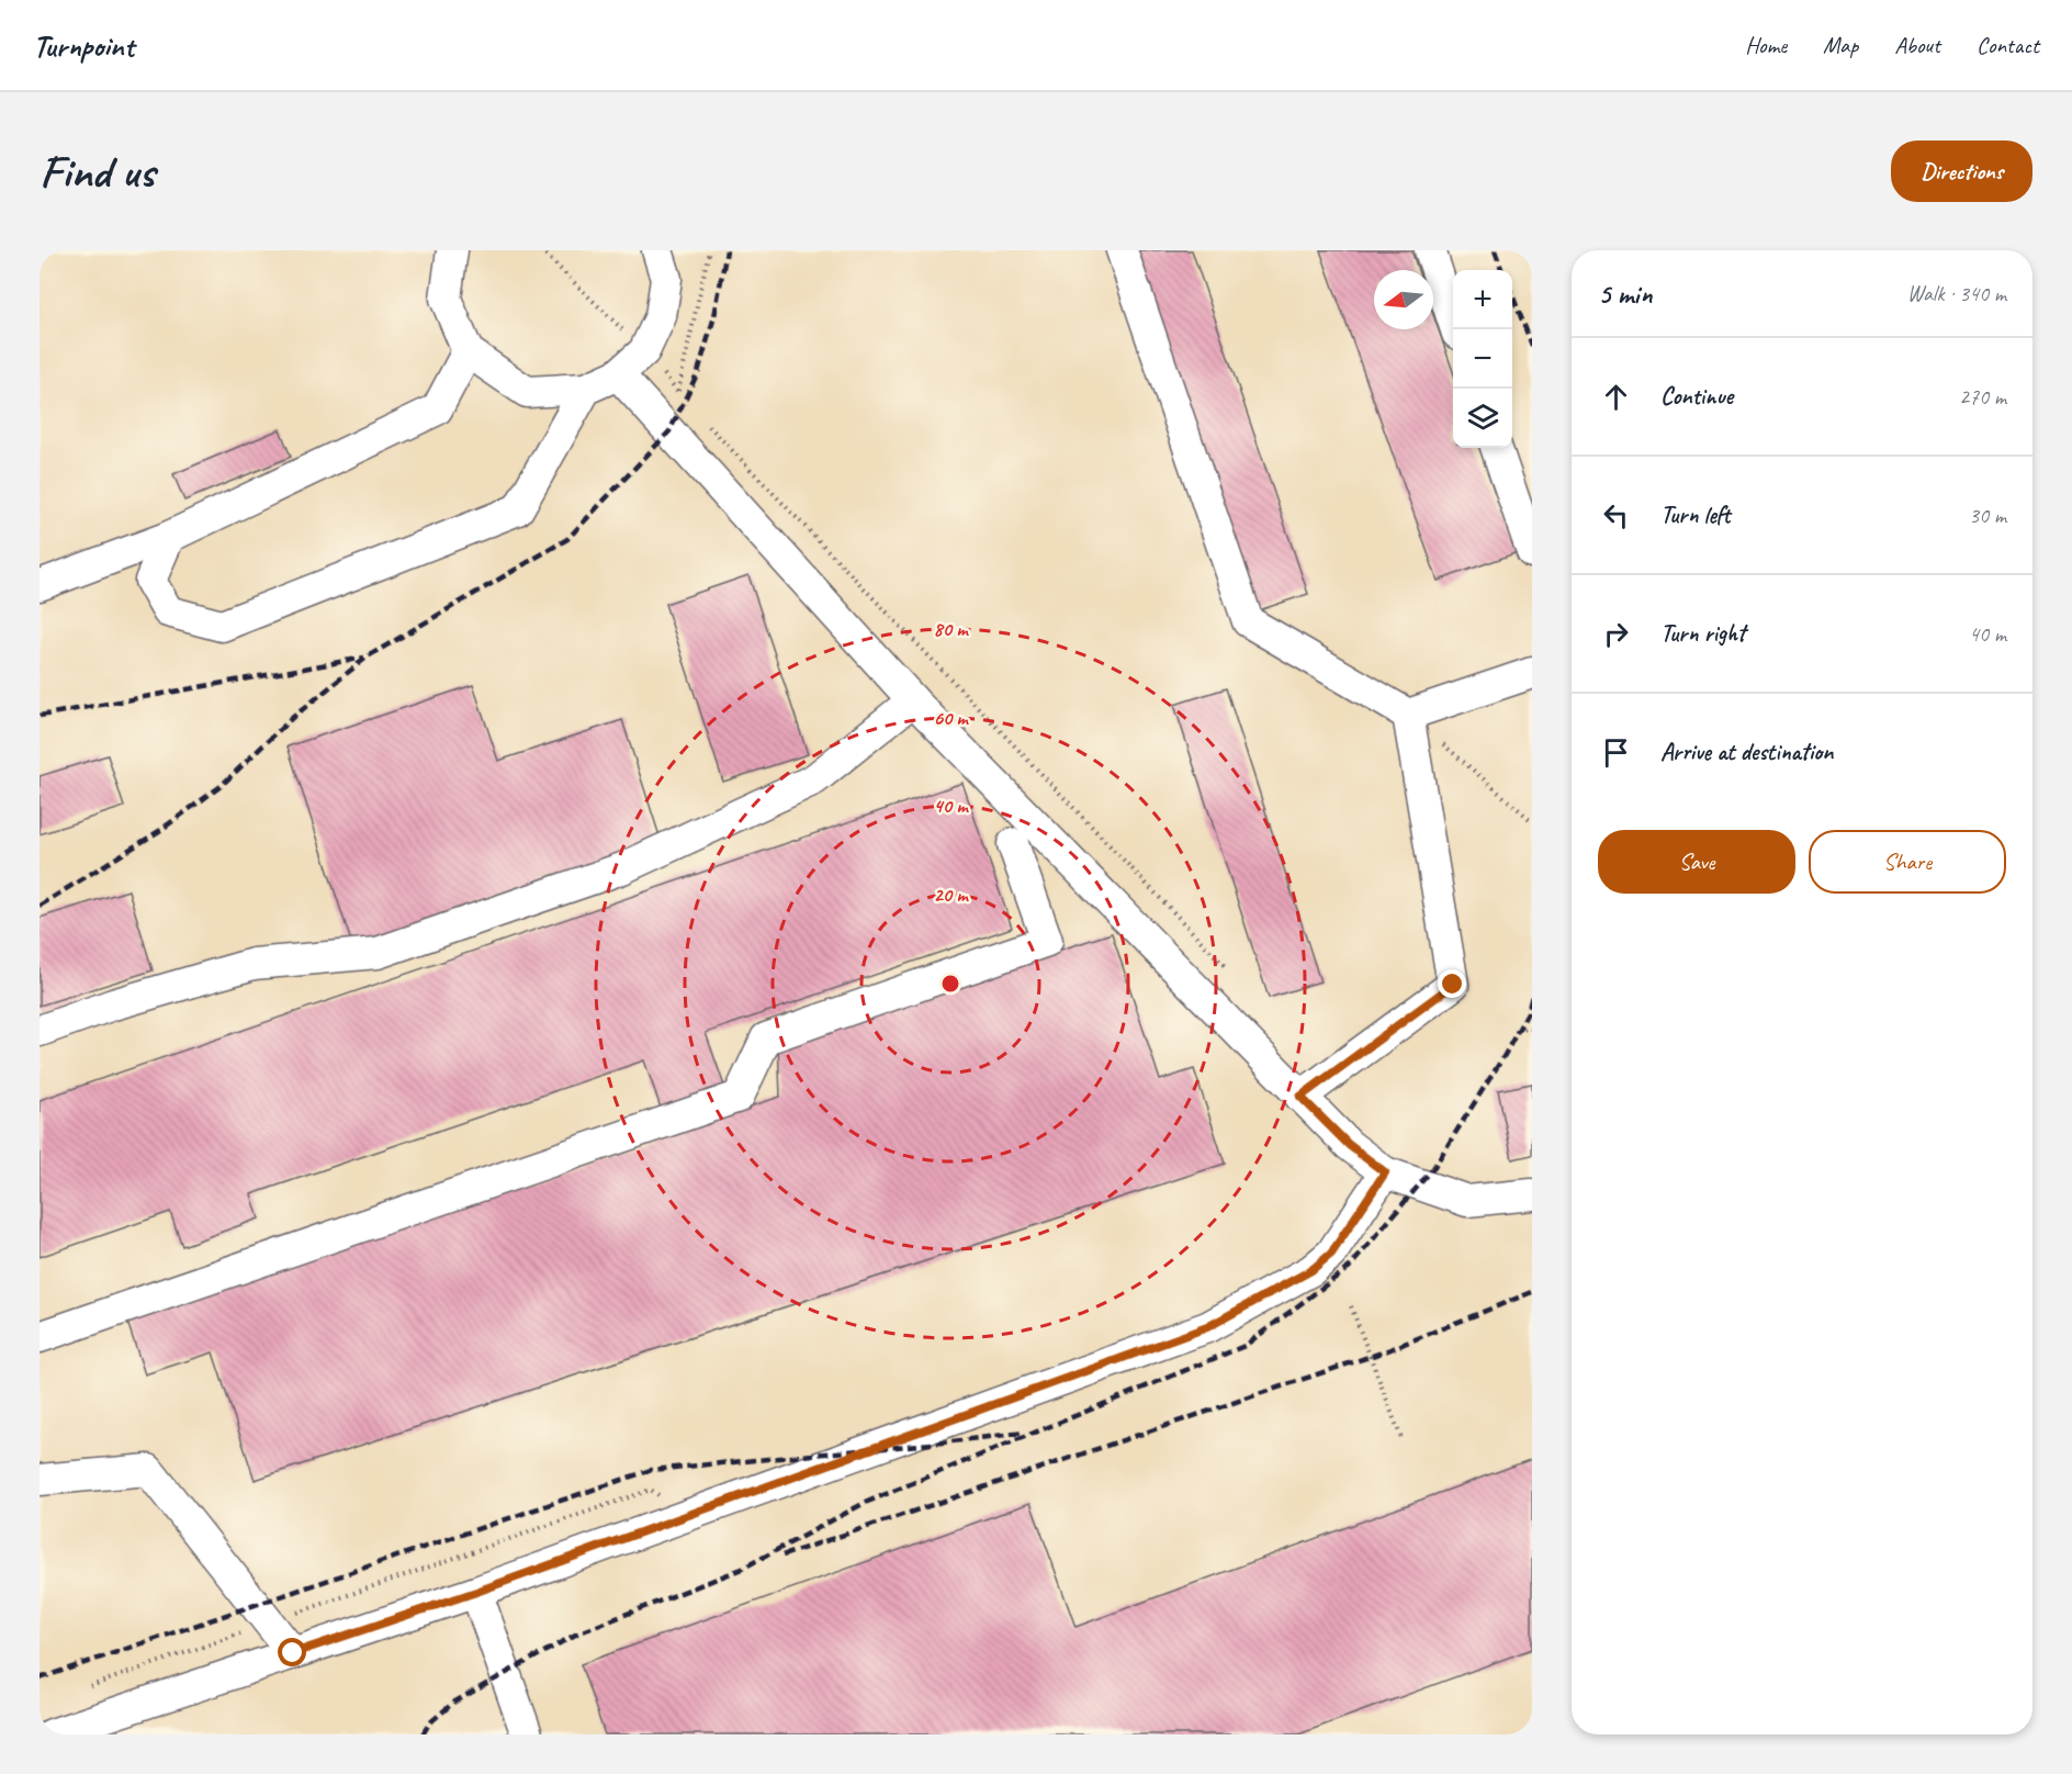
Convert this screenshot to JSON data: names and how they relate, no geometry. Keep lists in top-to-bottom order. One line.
{"north":"left","page":{"header":"Turnpoint","nav":["Home","Map","About","Contact"],"buttons":["Directions",["Save","Share"]],"title":"Find us","heading":["5 min","Walk · 340 m"],"map_buttons":["+","−"],"list":[["Continue","270 m"],["Turn left","30 m"],["Turn right","40 m"],"Arrive at destination"]},"rings":["80 m","60 m","40 m","20 m"]}
